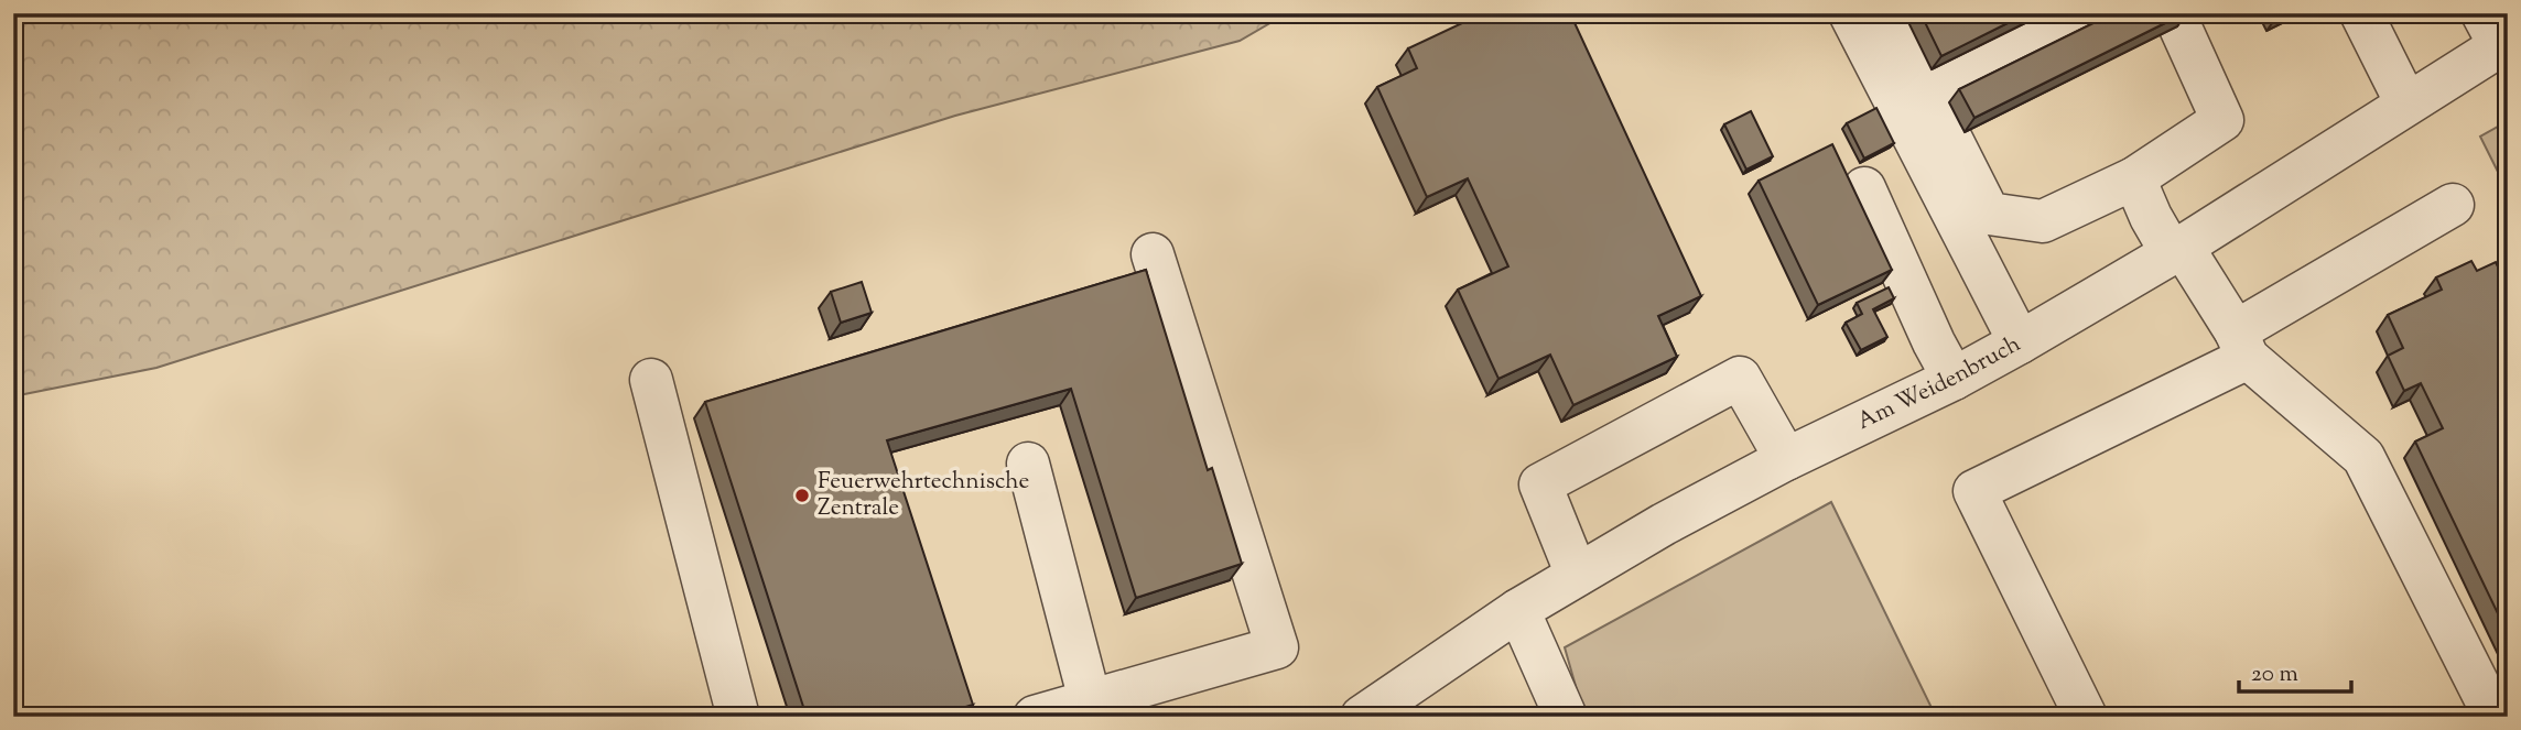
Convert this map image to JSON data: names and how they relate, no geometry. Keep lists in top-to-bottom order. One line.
{"streets":{"street":["Am Weidenbruch"]},"places":["Feuerwehrtechnische Zentrale"],"scale_bar":"20 m"}
